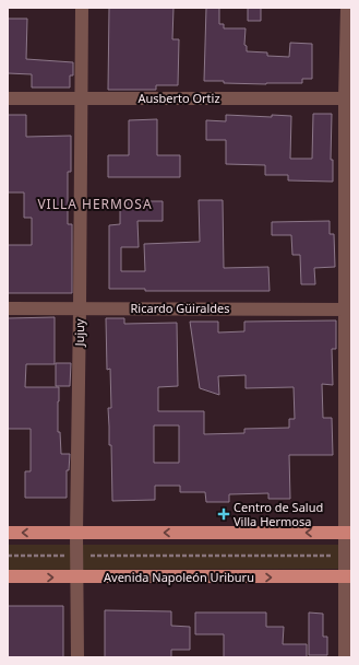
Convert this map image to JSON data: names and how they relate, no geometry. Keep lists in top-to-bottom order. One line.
{"streets":{"main road":["Avenida Napoleón Uriburu"],"street":["Ausberto Ortiz","Ricardo Güiraldes","Jujuy"]},"crossings":[["Ausberto Ortiz","Jujuy"],["Ricardo Güiraldes","Jujuy"],["Jujuy","Avenida Napoleón Uriburu"]],"districts":["VILLA HERMOSA"],"places":{"health":["Centro de Salud Villa Hermosa"]}}
